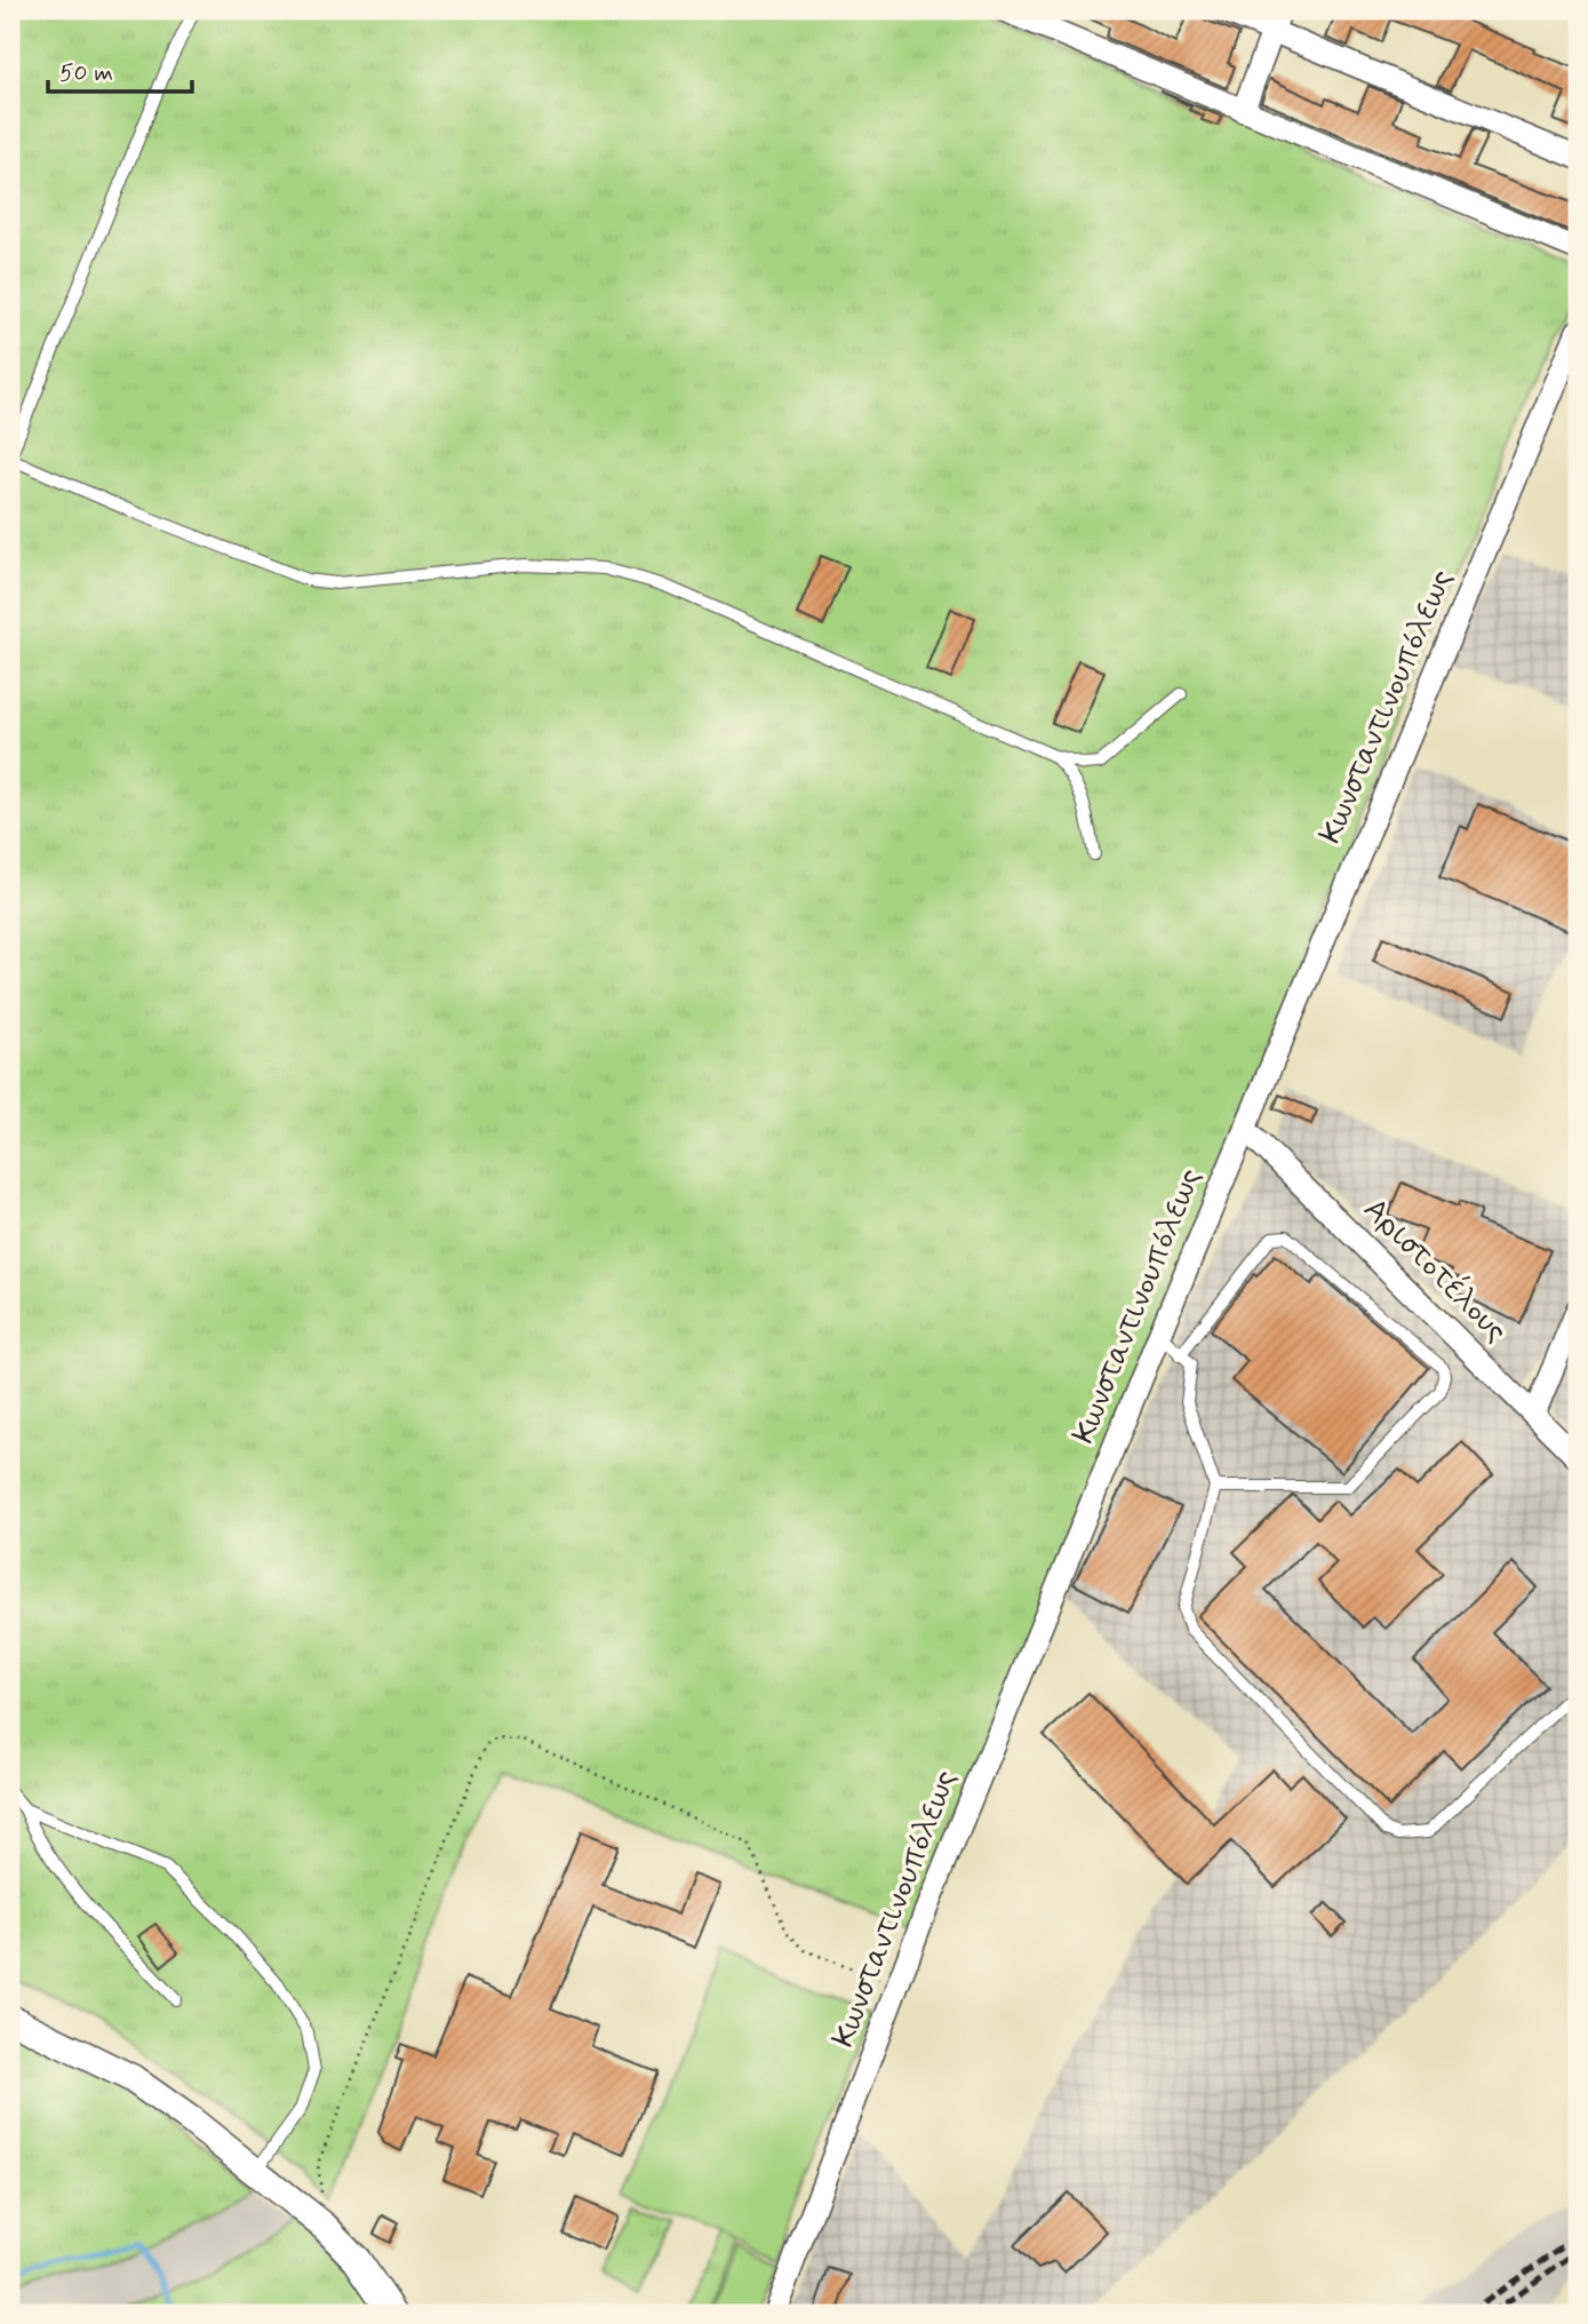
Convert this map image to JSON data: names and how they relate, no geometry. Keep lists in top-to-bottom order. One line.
{"streets":{"street":["Κωνσταντινουπόλεως","Αριστοτέλους"]},"crossings":[["Κωνσταντινουπόλεως","Αριστοτέλους"]],"scale_bar":"50 m"}
